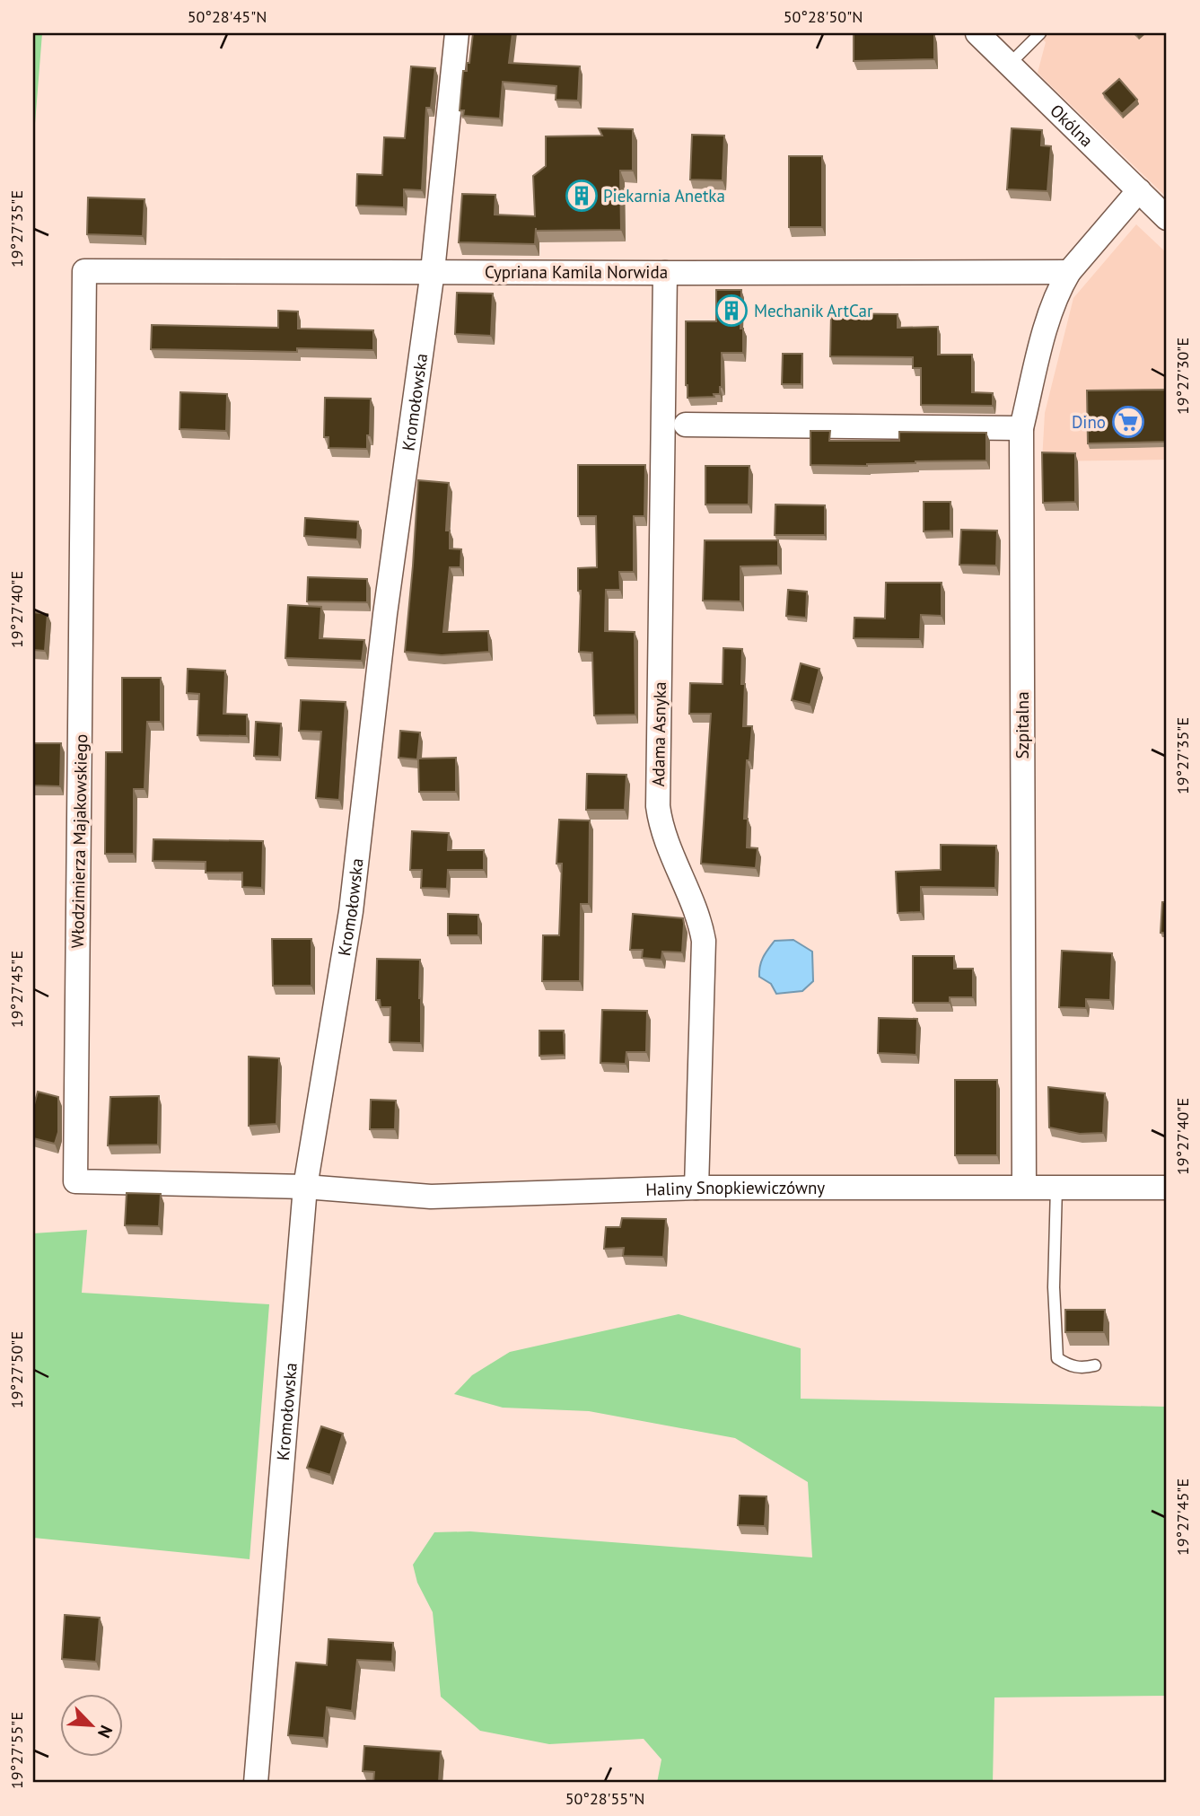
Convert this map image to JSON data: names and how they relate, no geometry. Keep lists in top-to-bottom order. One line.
{"streets":{"street":["Okólna","Cypriana Kamila Norwida","Kromołowska","Szpitalna","Adama Asnyka","Włodzimierza Majakowskiego","Haliny Snopkiewiczówny"]},"crossings":[["Okólna","Szpitalna"],["Cypriana Kamila Norwida","Kromołowska"],["Cypriana Kamila Norwida","Szpitalna"],["Cypriana Kamila Norwida","Adama Asnyka"],["Cypriana Kamila Norwida","Włodzimierza Majakowskiego"],["Kromołowska","Włodzimierza Majakowskiego"],["Kromołowska","Haliny Snopkiewiczówny"],["Szpitalna","Haliny Snopkiewiczówny"],["Adama Asnyka","Haliny Snopkiewiczówny"],["Włodzimierza Majakowskiego","Haliny Snopkiewiczówny"]],"places":{"building":["Piekarnia Anetka","Mechanik ArtCar"],"supermarket":["Dino"]},"north":"bottom right","coordinates":["50°28'45\"N","50°28'50\"N","19°27'35\"E","19°27'30\"E","19°27'40\"E","19°27'45\"E","19°27'50\"E","19°27'55\"E","50°28'55\"N"]}
